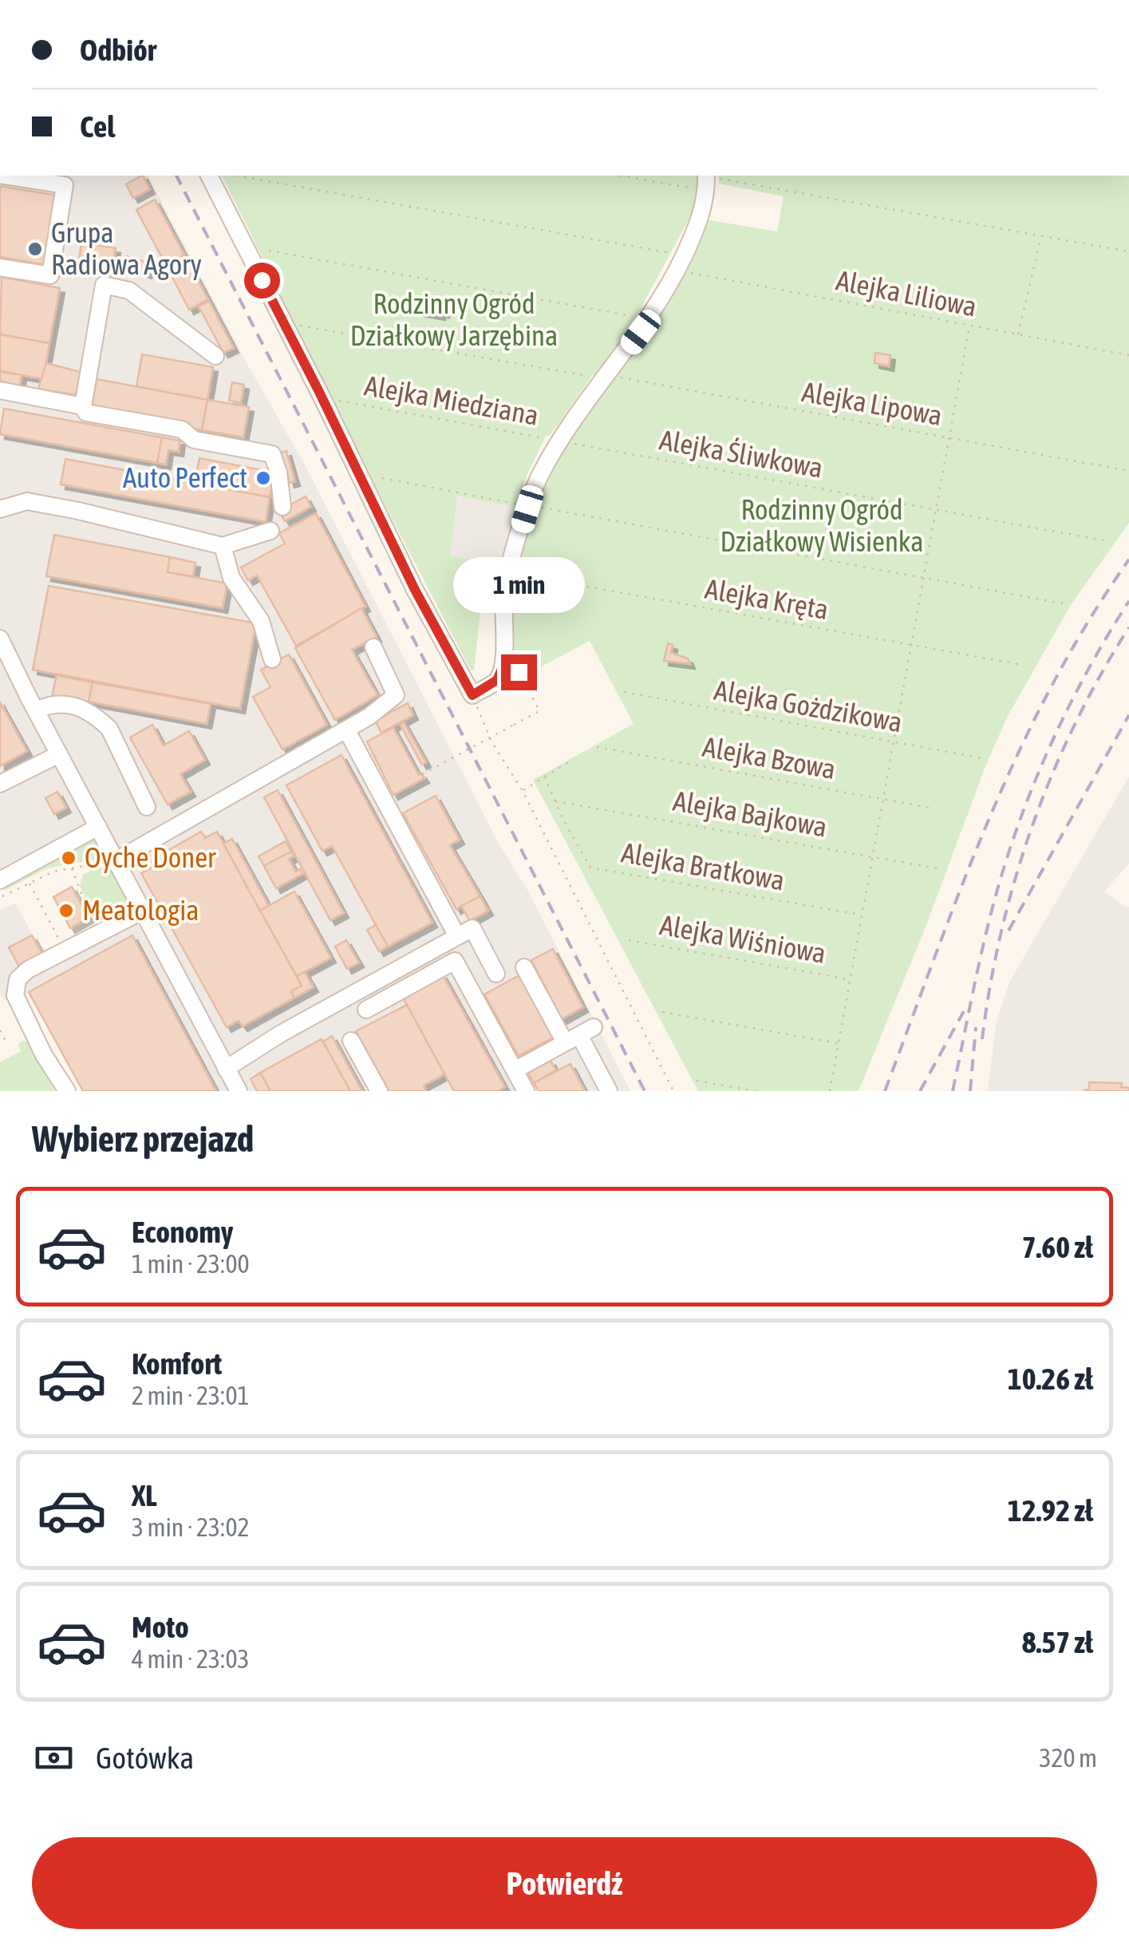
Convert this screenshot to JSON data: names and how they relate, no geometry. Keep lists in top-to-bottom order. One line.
{"streets":{"path":["Alejka Liliowa","Alejka Miedziana","Alejka Lipowa","Alejka Śliwkowa","Alejka Kręta","Alejka Gożdzikowa","Alejka Bzowa","Alejka Bajkowa","Alejka Bratkowa","Alejka Wiśniowa"]},"crossings":[["Alejka Miedziana","Alejka Śliwkowa"],["Alejka Bajkowa","Alejka Bratkowa"]],"parks":["Rodzinny Ogród Działkowy Jarzębina","Rodzinny Ogród Działkowy Wisienka"],"places":["Grupa Radiowa Agory","Auto Perfect","Oyche Doner","Meatologia"],"page":{"banner":["Odbiór","Cel"],"bubble":"1 min","heading":"Wybierz przejazd","list":[{"name":"Economy","note":"1 min · 23:00","value":"7.60 zł"},{"name":"Komfort","note":"2 min · 23:01","value":"10.26 zł"},{"name":"XL","note":"3 min · 23:02","value":"12.92 zł"},{"name":"Moto","note":"4 min · 23:03","value":"8.57 zł"}],"pay":["Gotówka","320 m"],"buttons":"Potwierdź"}}
